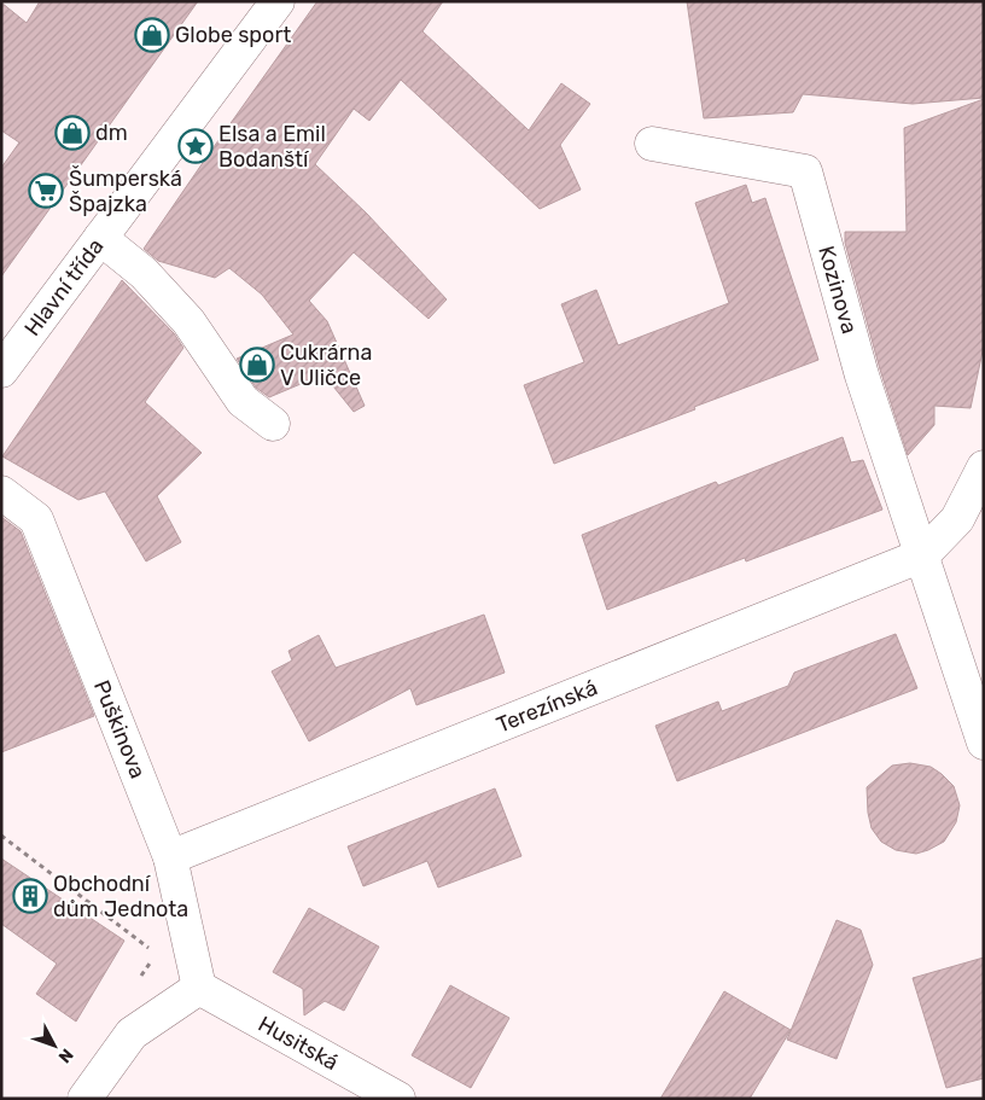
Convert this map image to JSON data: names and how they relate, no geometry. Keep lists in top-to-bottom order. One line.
{"streets":{"street":["Hlavní třída","Kozinova","Terezínská","Puškinova","Husitská"]},"crossings":[["Kozinova","Terezínská"],["Terezínská","Puškinova"],["Puškinova","Husitská"]],"places":{"shop":["Globe sport","dm","Cukrárna V Uličce"],"place":["Elsa a Emil Bodanští"],"supermarket":["Šumperská Špajzka"],"building":["Obchodní dům Jednota"]},"north":"bottom right"}
